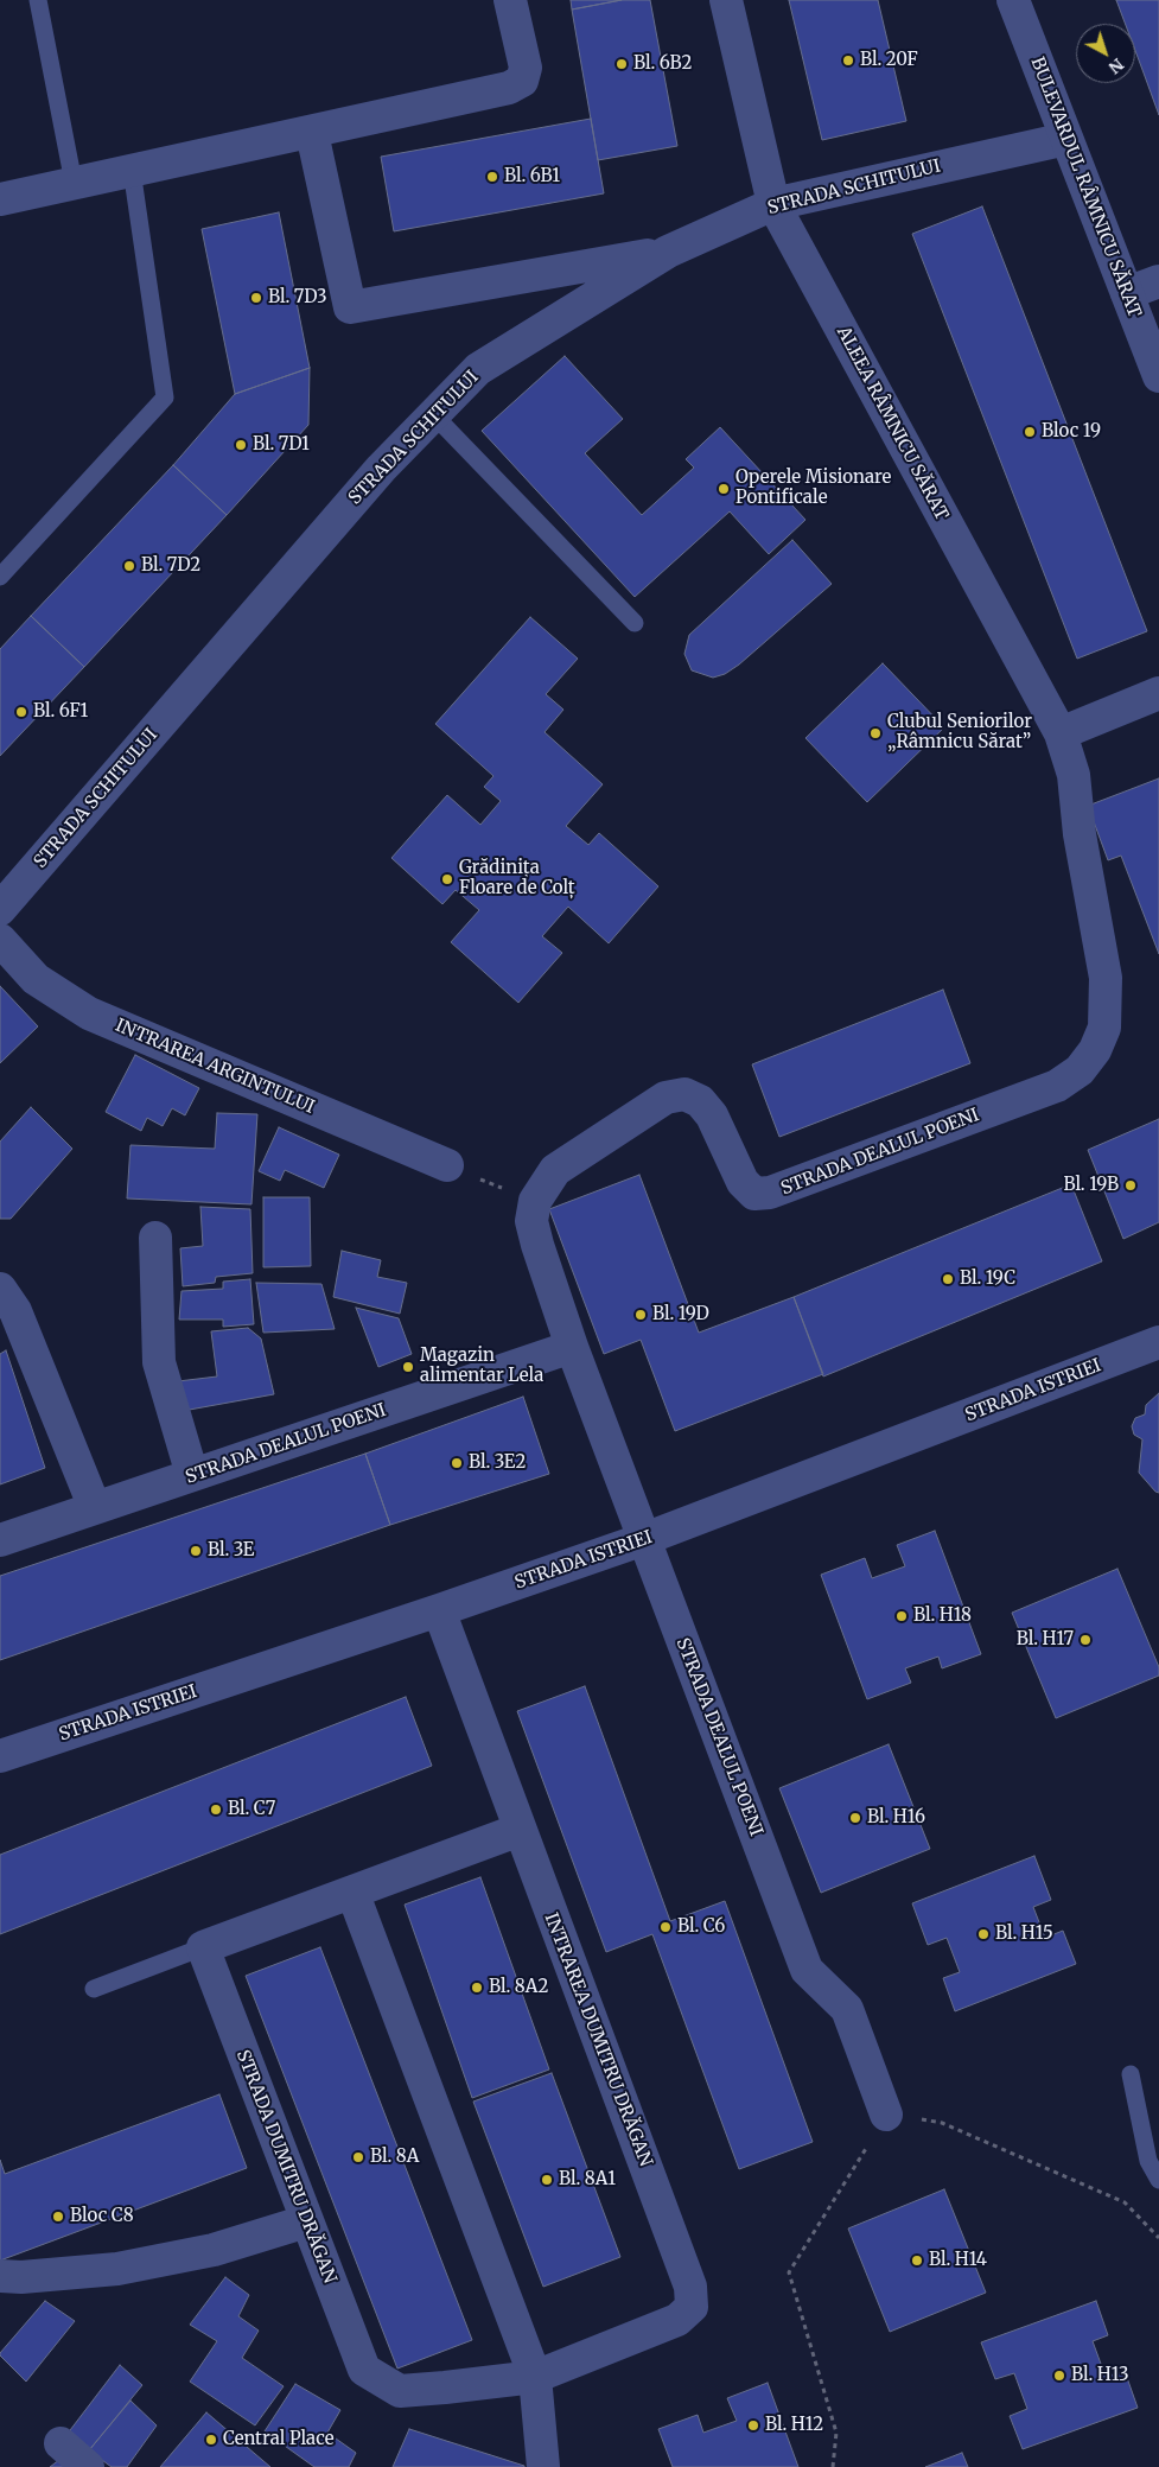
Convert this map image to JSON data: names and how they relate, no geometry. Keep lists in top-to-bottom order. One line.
{"streets":{"street":["STRADA SCHITULUI","BULEVARDUL RÂMNICU SĂRAT","ALEEA RÂMNICU SĂRAT","INTRAREA ARGINTULUI","STRADA DEALUL POENI","STRADA ISTRIEI","INTRAREA DUMITRU DRĂGAN","STRADA DUMITRU DRĂGAN"]},"crossings":[["STRADA SCHITULUI","BULEVARDUL RÂMNICU SĂRAT"],["STRADA SCHITULUI","ALEEA RÂMNICU SĂRAT"],["ALEEA RÂMNICU SĂRAT","STRADA DEALUL POENI"],["STRADA DEALUL POENI","STRADA ISTRIEI"],["STRADA ISTRIEI","INTRAREA DUMITRU DRĂGAN"],["INTRAREA DUMITRU DRĂGAN","STRADA DUMITRU DRĂGAN"]],"places":["Bl. 20F","Bl. 6B2","Bl. 6B1","Bl. 7D3","Bloc 19","Bl. 7D1","Operele Misionare Pontificale","Bl. 7D2","Bl. 6F1","Clubul Seniorilor „Râmnicu Sărat”","Grădinița Floare de Colț","Bl. 19B","Bl. 19C","Bl. 19D","Magazin alimentar Lela","Bl. 3E2","Bl. 3E","Bl. H18","Bl. H17","Bl. C7","Bl. H16","Bl. C6","Bl. H15","Bl. 8A2","Bl. 8A","Bl. 8A1","Bloc C8","Bl. H14","Bl. H13","Bl. H12","Central Place"],"north":"bottom right"}
